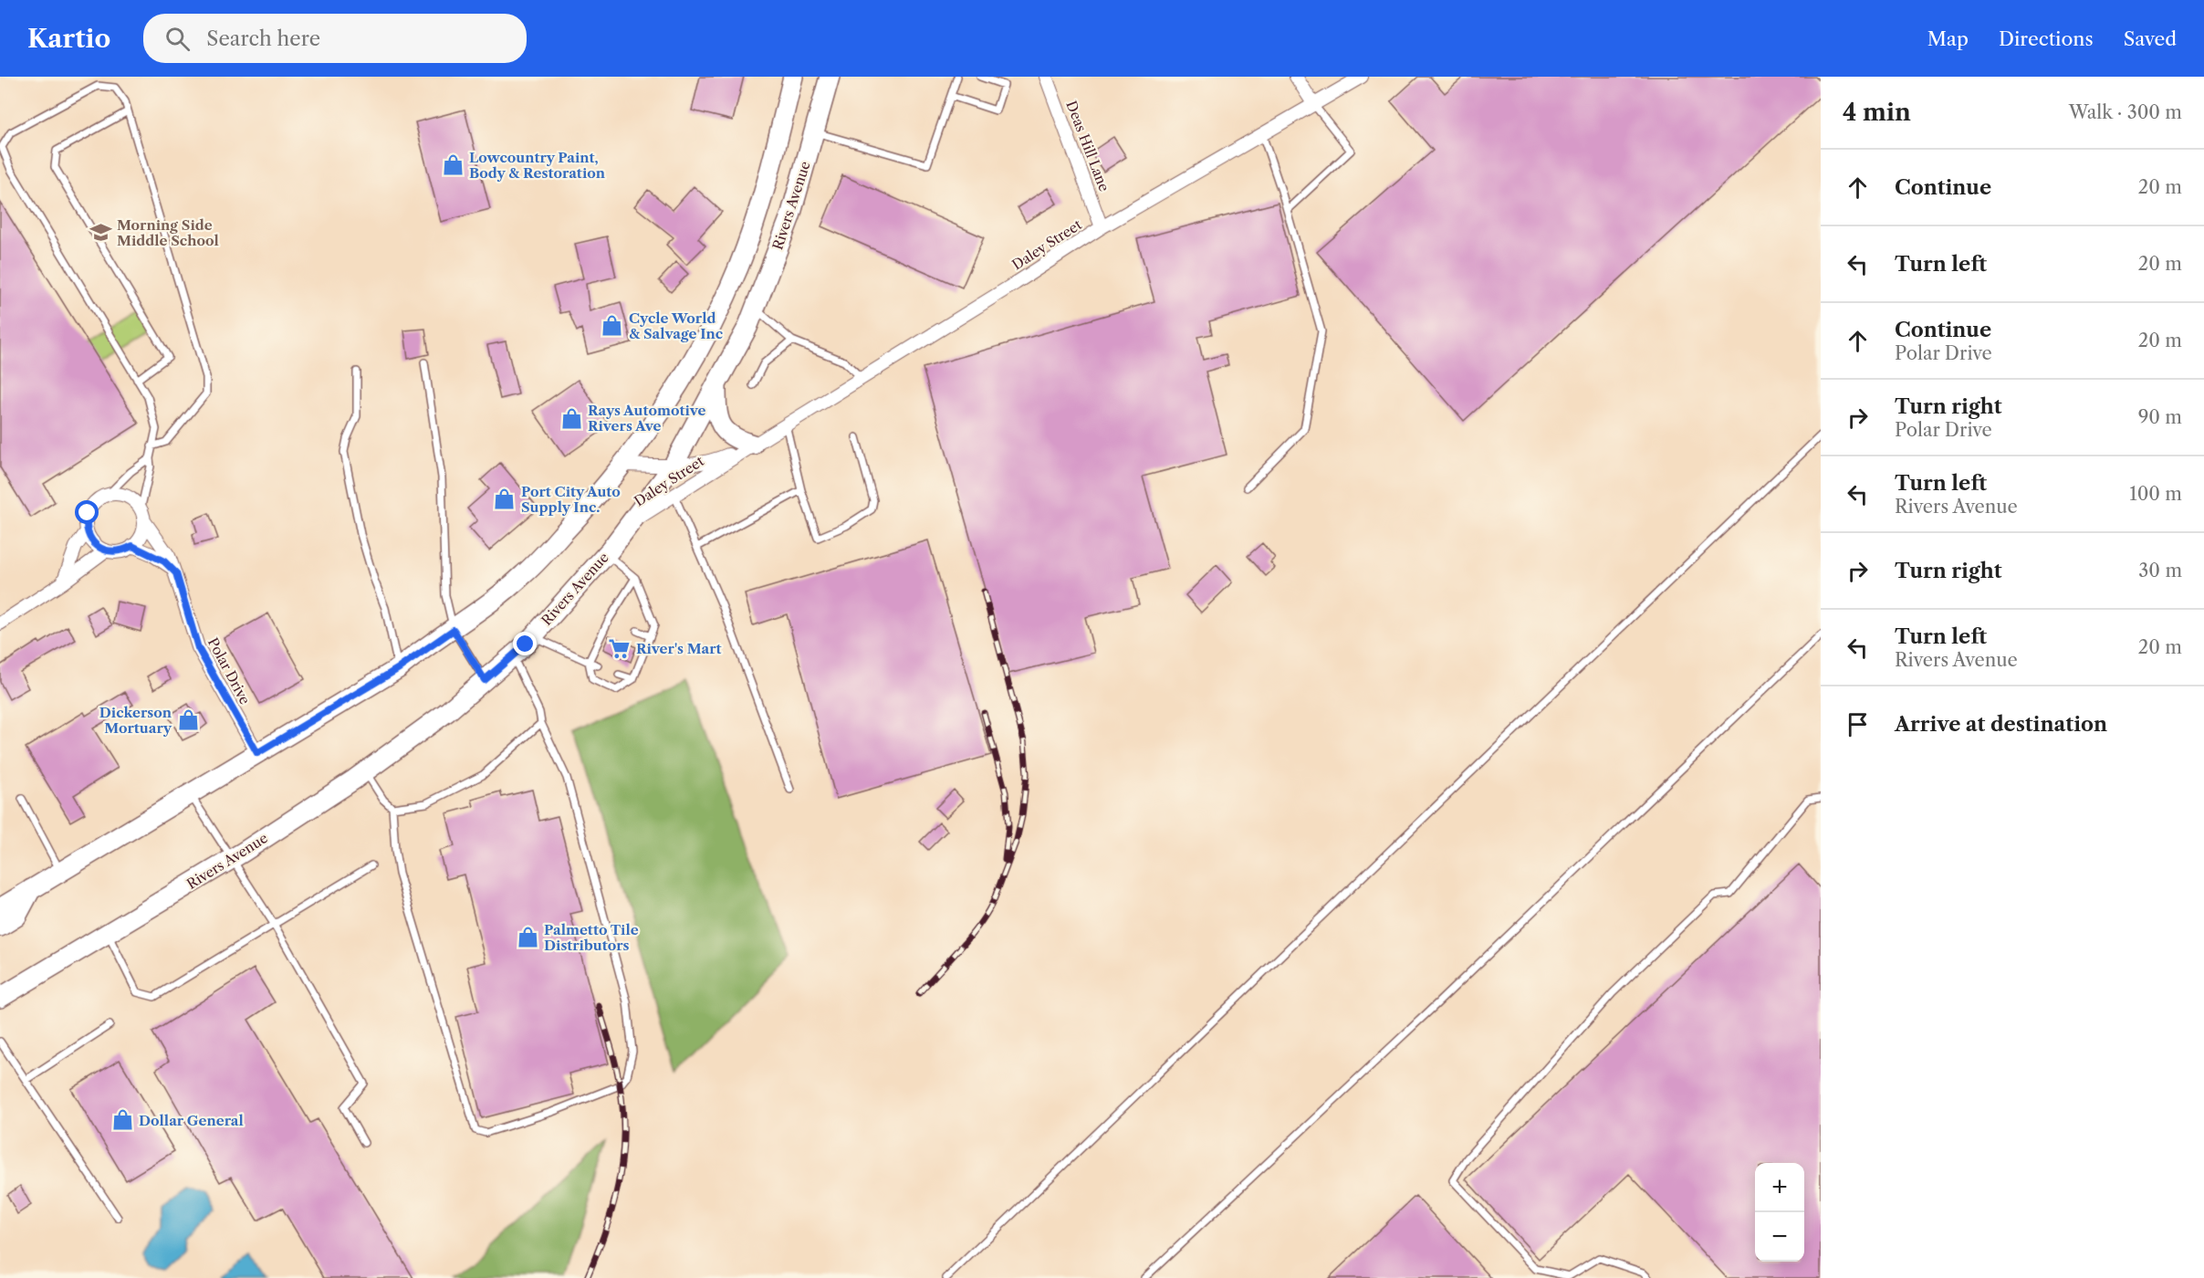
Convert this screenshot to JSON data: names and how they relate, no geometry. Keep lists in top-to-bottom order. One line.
{"streets":{"main road":["Rivers Avenue"],"street":["Deas Hill Lane","Daley Street","Polar Drive"]},"crossings":[["Deas Hill Lane","Daley Street"],["Rivers Avenue","Daley Street"]],"places":{"shop":["Lowcountry Paint, Body & Restoration","Cycle World & Salvage Inc","Rays Automotive Rivers Ave","Port City Auto Supply Inc.","Dickerson Mortuary","Palmetto Tile Distributors","Dollar General"],"school or university":["Morning Side Middle School"],"supermarket":["River's Mart"]},"page":{"header":"Kartio","search":"Search here","nav":["Map","Directions","Saved"],"heading":["4 min","Walk · 300 m"],"list":[["Continue","20 m"],["Turn left","20 m"],["Continue","Polar Drive","20 m"],["Turn right","Polar Drive","90 m"],["Turn left","Rivers Avenue","100 m"],["Turn right","30 m"],["Turn left","Rivers Avenue","20 m"],"Arrive at destination"],"map_buttons":["+","−"]}}
